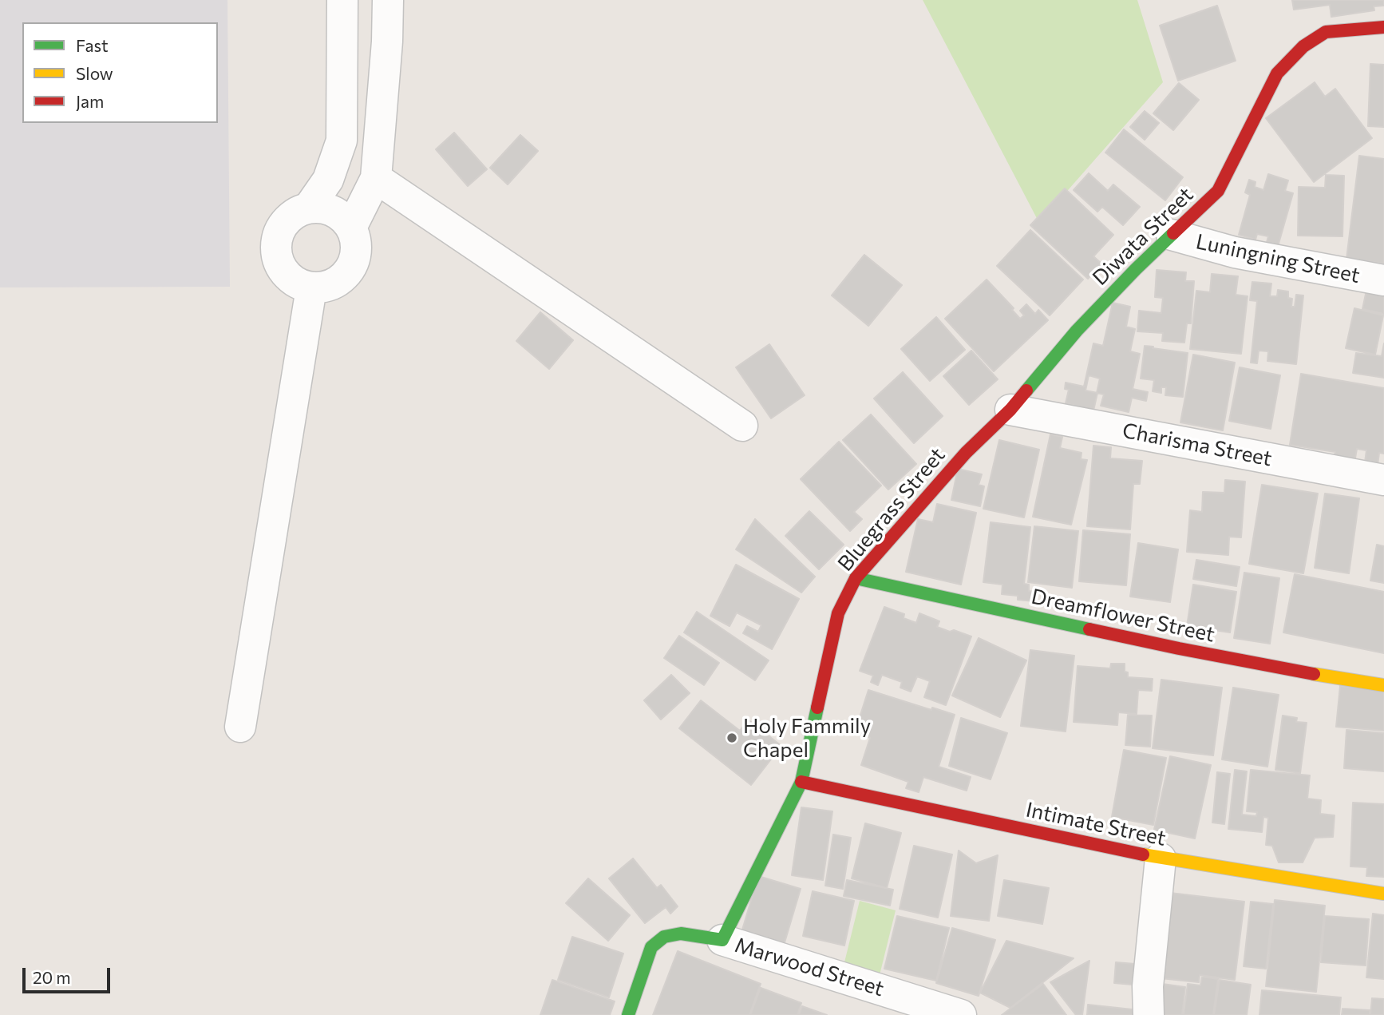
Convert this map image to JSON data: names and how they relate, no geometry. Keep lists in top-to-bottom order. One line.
{"streets":{"street":["Diwata Street","Luningning Street","Charisma Street","Bluegrass Street","Dreamflower Street","Intimate Street","Marwood Street"]},"crossings":[["Diwata Street","Luningning Street"],["Diwata Street","Charisma Street"],["Diwata Street","Bluegrass Street"],["Charisma Street","Bluegrass Street"],["Bluegrass Street","Dreamflower Street"],["Bluegrass Street","Intimate Street"],["Bluegrass Street","Marwood Street"]],"places":["Holy Fammily Chapel"],"legend":["Fast","Slow","Jam"],"scale_bar":"20 m"}
